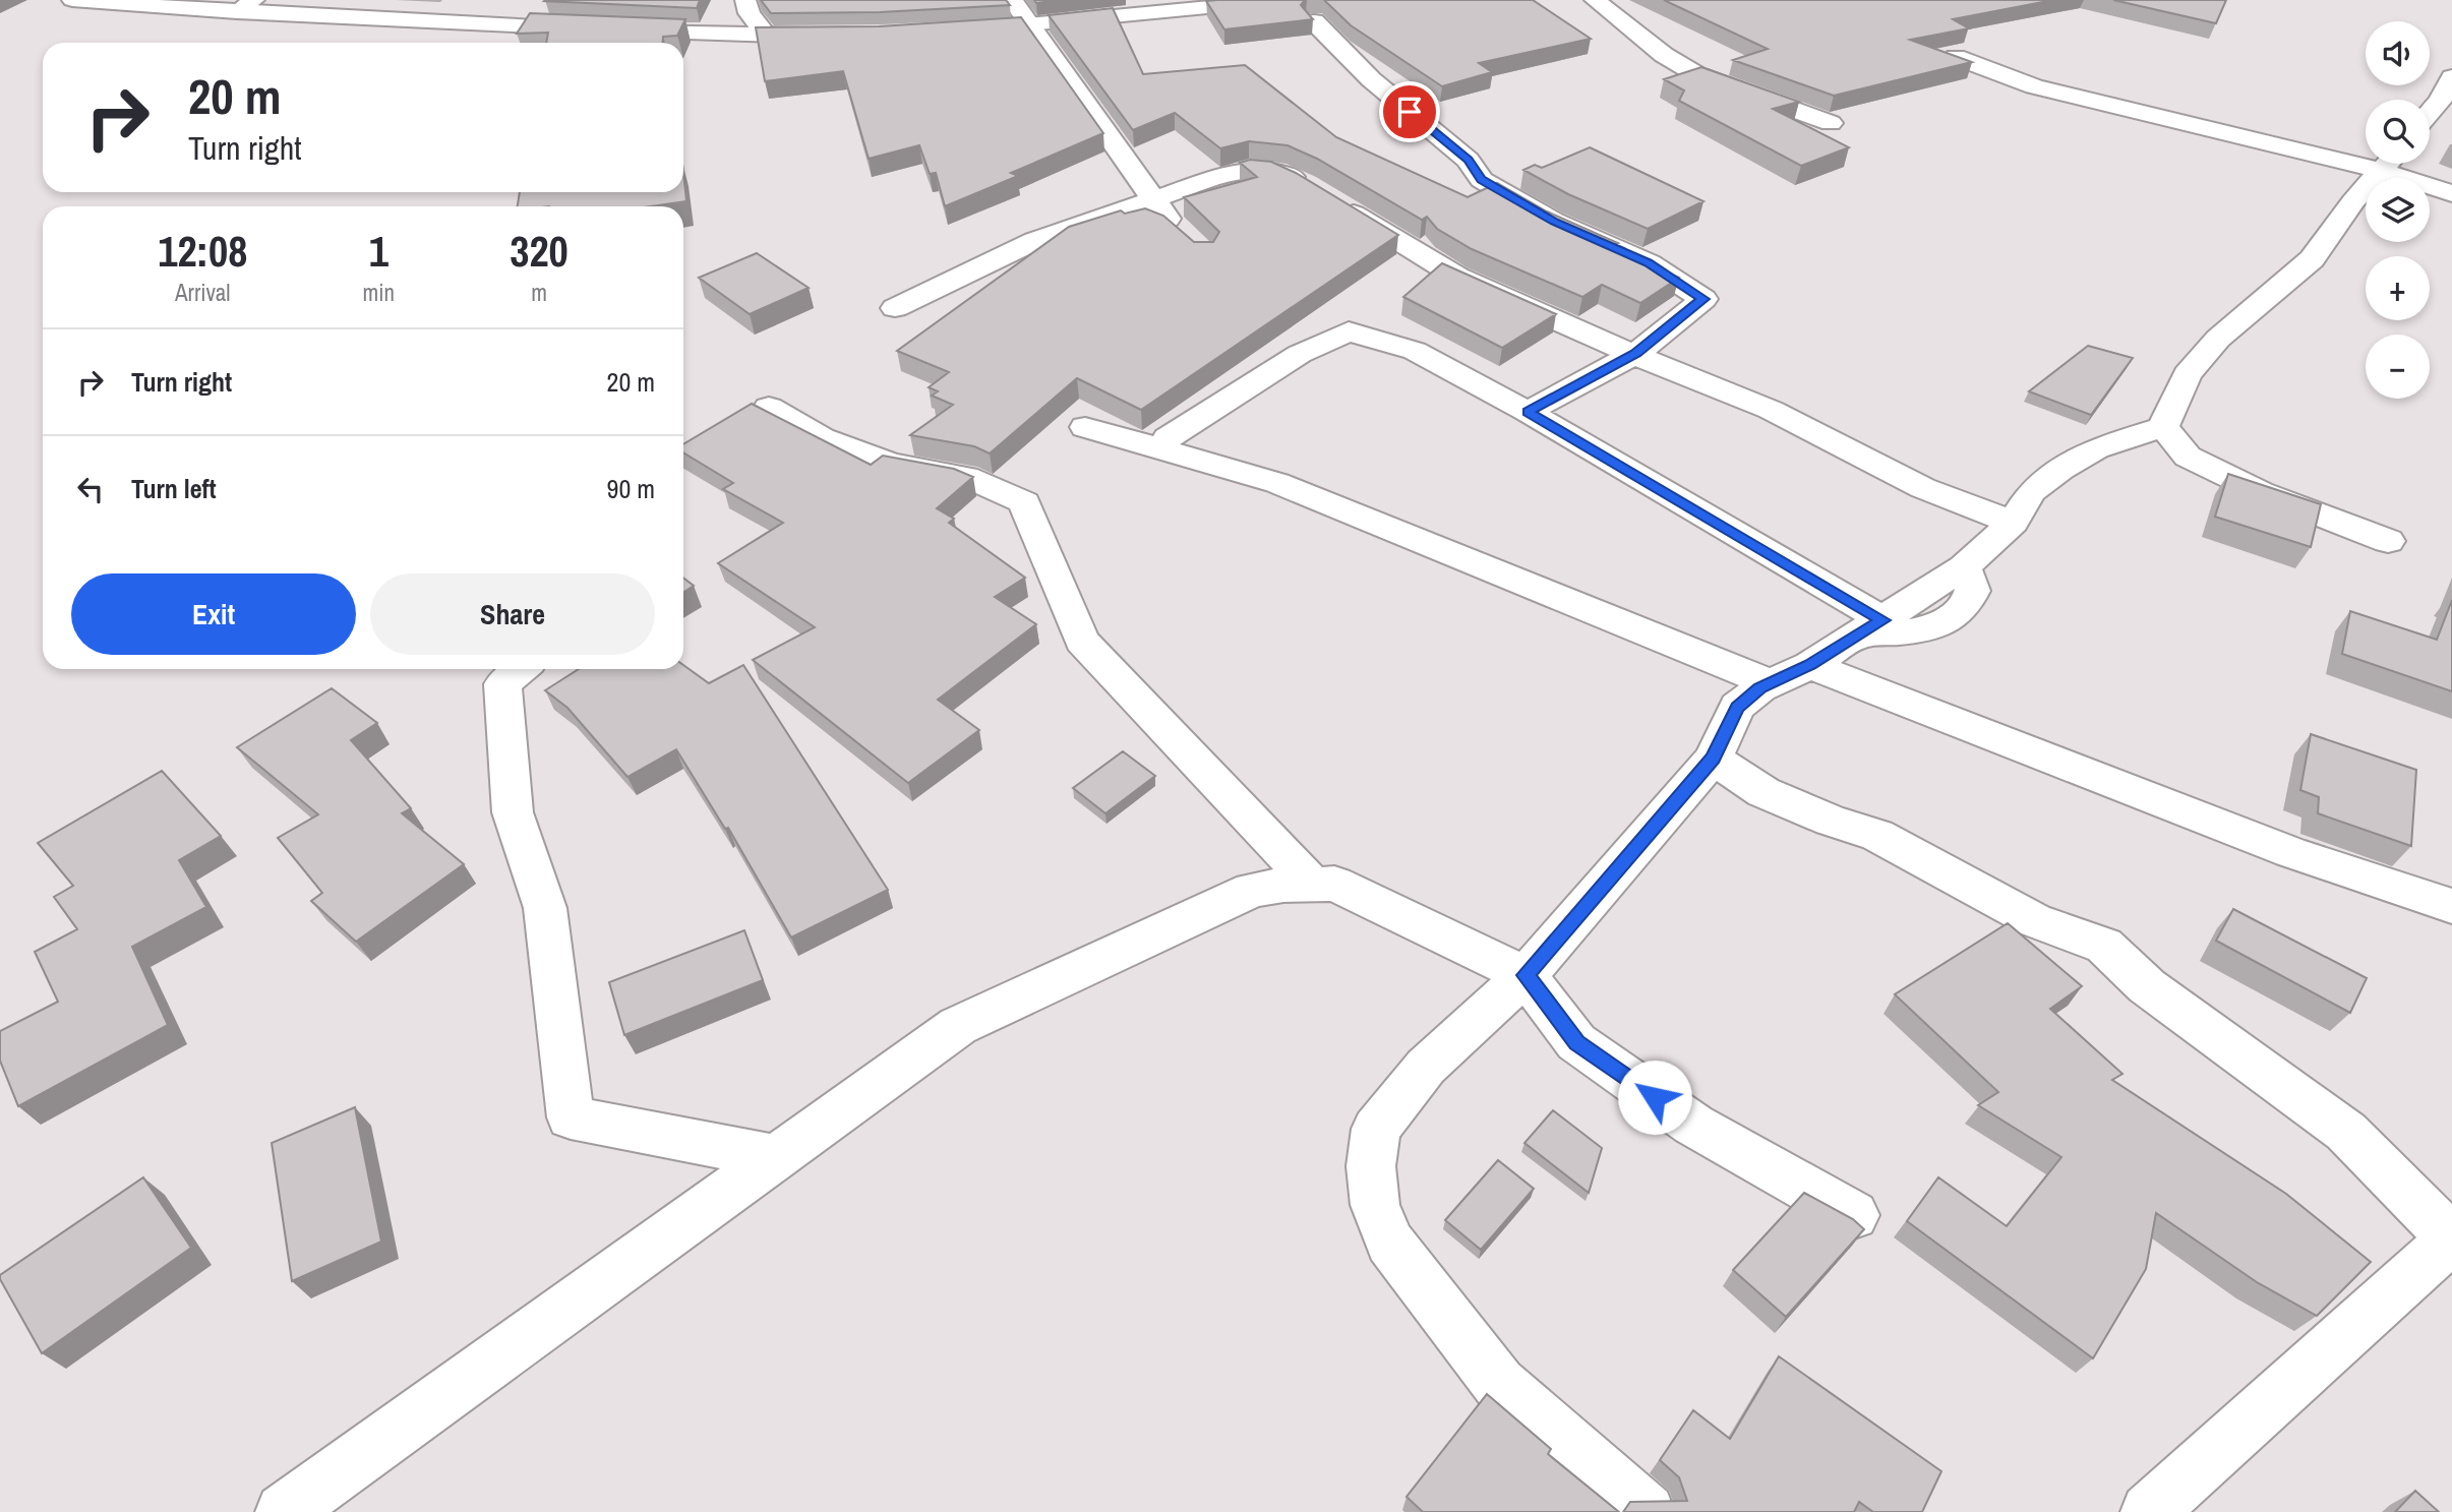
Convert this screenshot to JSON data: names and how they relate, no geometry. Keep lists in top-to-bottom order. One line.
{"page":{"map_buttons":["+","−"],"turn":["20 m","Turn right"],"eta":["12:08","Arrival","1","min","320","m"],"list":[{"name":"Turn right","value":"20 m"},{"name":"Turn left","value":"90 m"}],"buttons":["Exit","Share"]}}
